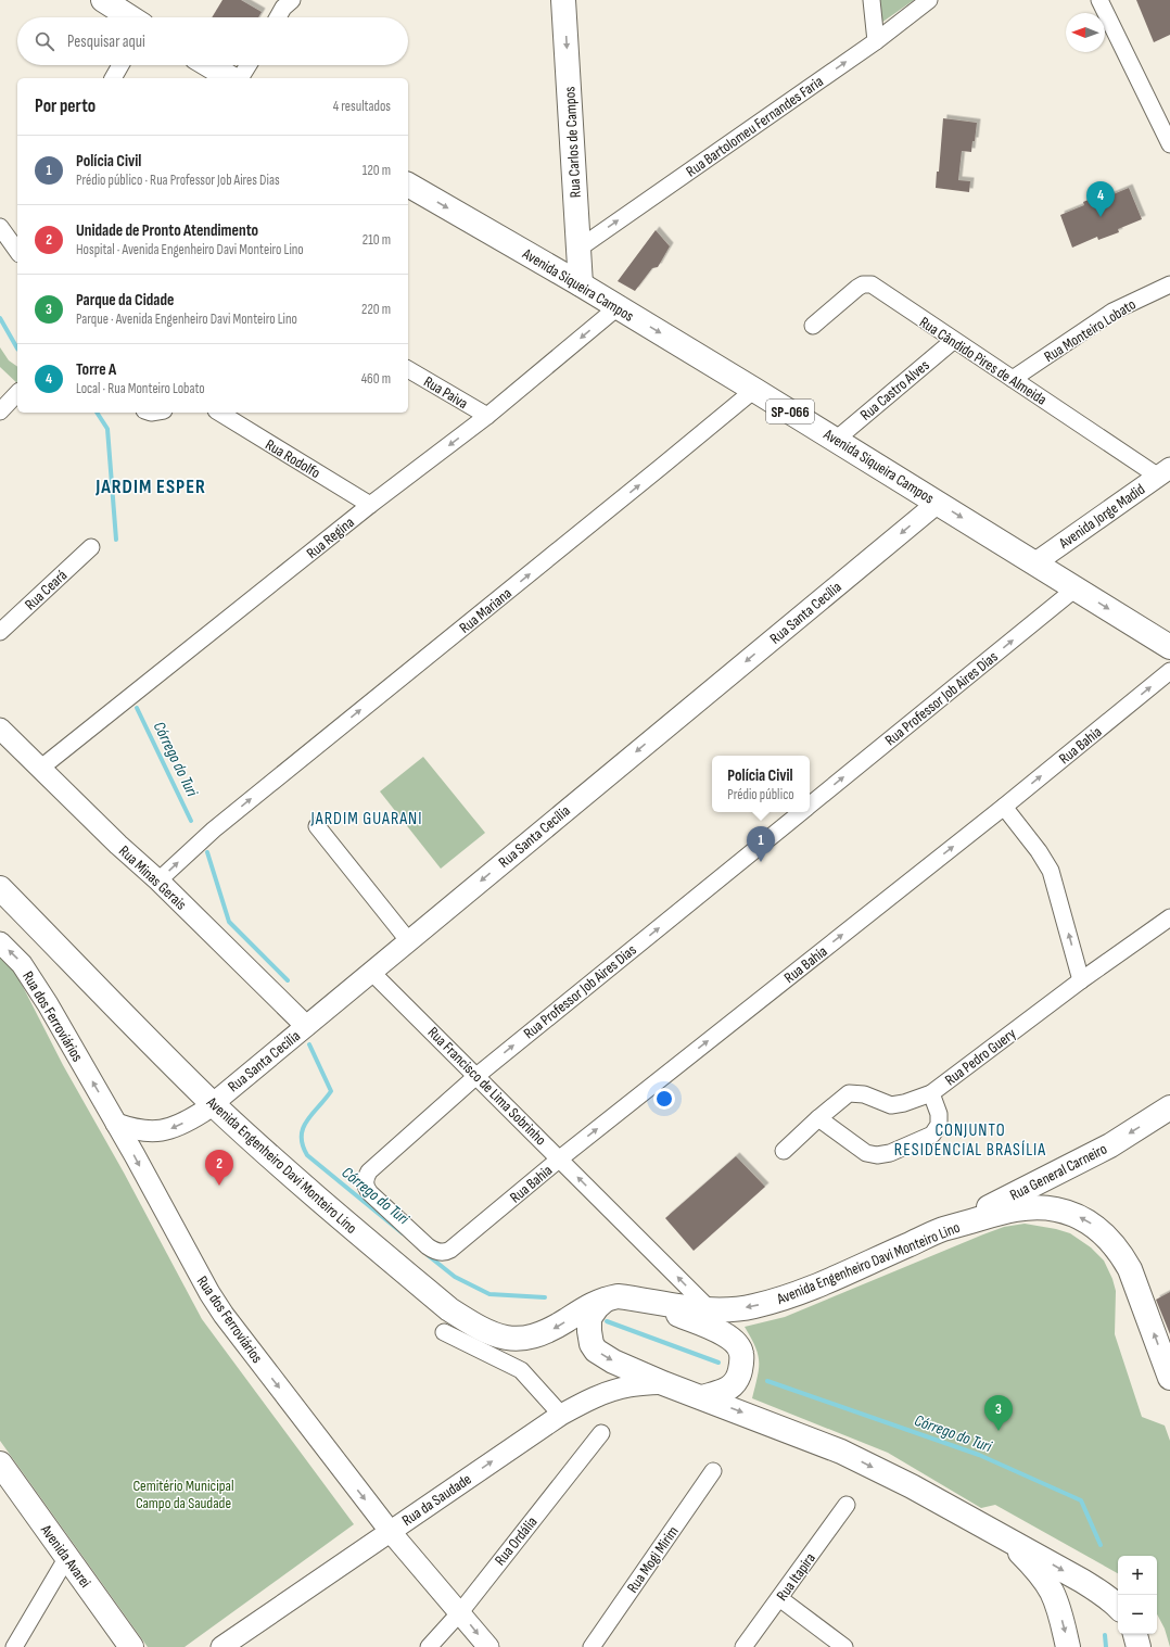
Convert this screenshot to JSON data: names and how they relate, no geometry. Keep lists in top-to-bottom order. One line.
{"streets":{"main road":["Rua Carlos de Campos","Avenida Siqueira Campos","SP-066","Avenida Engenheiro Davi Monteiro Lino","Rua General Carneiro","Avenida Avarei"],"street":["Rua Bartolomeu Fernandes Faria","Rua Monteiro Lobato","Rua Cândido Pires de Almeida","Rua Castro Alves","Rua Paiva","Rua Rodolfo","Avenida Jorge Madid","Rua Regina","Rua Ceará","Rua Mariana","Rua Santa Cecília","Rua Professor Job Aires Dias","Rua Bahia","Rua Minas Gerais","Rua dos Ferroviários","Rua Pedro Guery","Rua Francisco de Lima Sobrinho","Rua da Saudade","Rua Ordália","Rua Mogi Mirim","Rua Itapira"]},"crossings":[["Rua Bartolomeu Fernandes Faria","Rua Carlos de Campos"],["Rua Carlos de Campos","Avenida Siqueira Campos"],["Avenida Siqueira Campos","Rua Castro Alves"],["Avenida Siqueira Campos","Avenida Jorge Madid"],["Avenida Siqueira Campos","Rua Regina"],["Avenida Siqueira Campos","Rua Mariana"],["Avenida Siqueira Campos","Rua Santa Cecília"],["Avenida Siqueira Campos","Rua Professor Job Aires Dias"],["Rua Monteiro Lobato","Rua Cândido Pires de Almeida"],["Rua Cândido Pires de Almeida","Rua Castro Alves"],["Rua Cândido Pires de Almeida","Avenida Jorge Madid"],["Rua Paiva","Rua Regina"],["Rua Rodolfo","Rua Regina"],["Rua Regina","Rua Minas Gerais"],["Rua Mariana","Rua Minas Gerais"],["Rua Santa Cecília","Rua Minas Gerais"],["Rua Santa Cecília","Rua dos Ferroviários"],["Rua Santa Cecília","Rua Francisco de Lima Sobrinho"],["Rua Santa Cecília","Avenida Engenheiro Davi Monteiro Lino"],["Rua Professor Job Aires Dias","Rua Bahia"],["Rua Professor Job Aires Dias","Rua Francisco de Lima Sobrinho"],["Rua Bahia","Rua Francisco de Lima Sobrinho"],["Rua dos Ferroviários","Rua da Saudade"],["Rua dos Ferroviários","Rua Ordália"],["Rua Francisco de Lima Sobrinho","Avenida Engenheiro Davi Monteiro Lino"],["Avenida Engenheiro Davi Monteiro Lino","Rua General Carneiro"]],"one_way":["Rua Bartolomeu Fernandes Faria","Rua Carlos de Campos","Avenida Siqueira Campos","Rua Regina","Rua Mariana","Rua Santa Cecília","Rua Professor Job Aires Dias","Rua Bahia","Rua Francisco de Lima Sobrinho","Avenida Engenheiro Davi Monteiro Lino","Rua General Carneiro","Rua da Saudade"],"districts":["JARDIM ESPER","JARDIM GUARANI","CONJUNTO RESIDENCIAL BRASÍLIA"],"water":["Córrego do Turi"],"parks":["Cemitério Municipal Campo da Saudade"],"north":"left","page":{"search":"Pesquisar aqui","heading":["Por perto","4 resultados"],"list":[{"mark":"1","name":"Polícia Civil","note":"Prédio público · Rua Professor Job Aires Dias","value":"120 m"},{"mark":"2","name":"Unidade de Pronto Atendimento","note":"Hospital · Avenida Engenheiro Davi Monteiro Lino","value":"210 m"},{"mark":"3","name":"Parque da Cidade","note":"Parque · Avenida Engenheiro Davi Monteiro Lino","value":"220 m"},{"mark":"4","name":"Torre A","note":"Local · Rua Monteiro Lobato","value":"460 m"}],"pins":["4","1","2","3"],"popup":["Polícia Civil","Prédio público"],"map_buttons":["+","−"]}}
